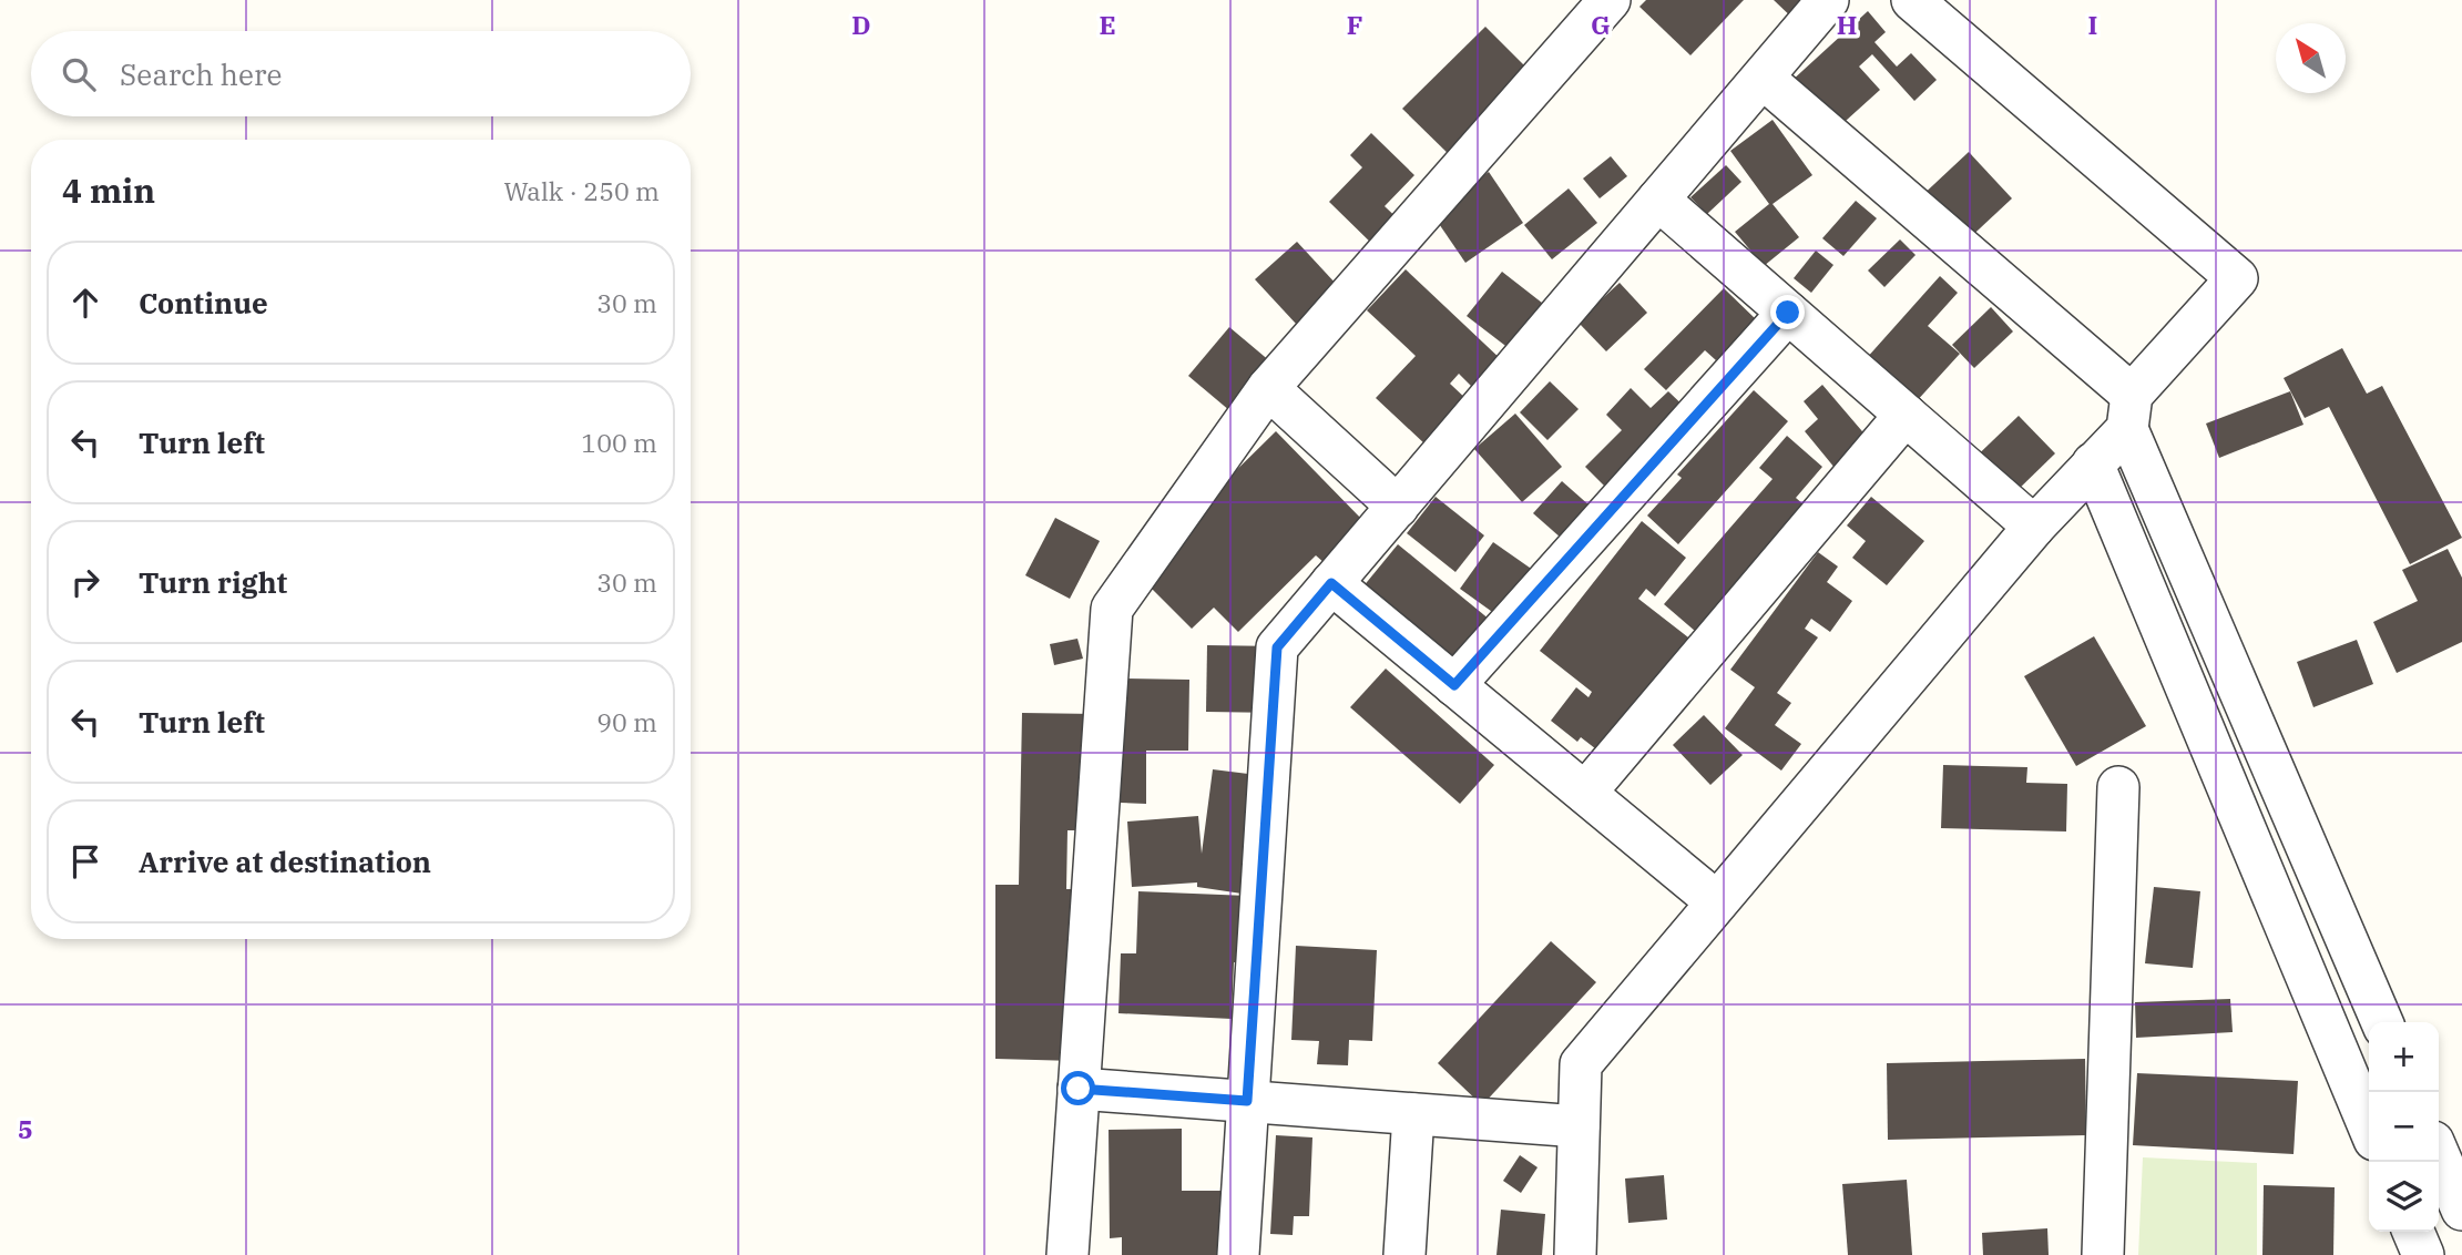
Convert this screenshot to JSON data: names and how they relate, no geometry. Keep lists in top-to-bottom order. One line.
{"north":"top left","page":{"search":"Search here","heading":["4 min","Walk · 250 m"],"list":[["Continue","30 m"],["Turn left","100 m"],["Turn right","30 m"],["Turn left","90 m"],"Arrive at destination"],"map_buttons":["+","−"]},"grid":{"columns":["D","E","F","G","H","I"],"rows":["5"]}}
